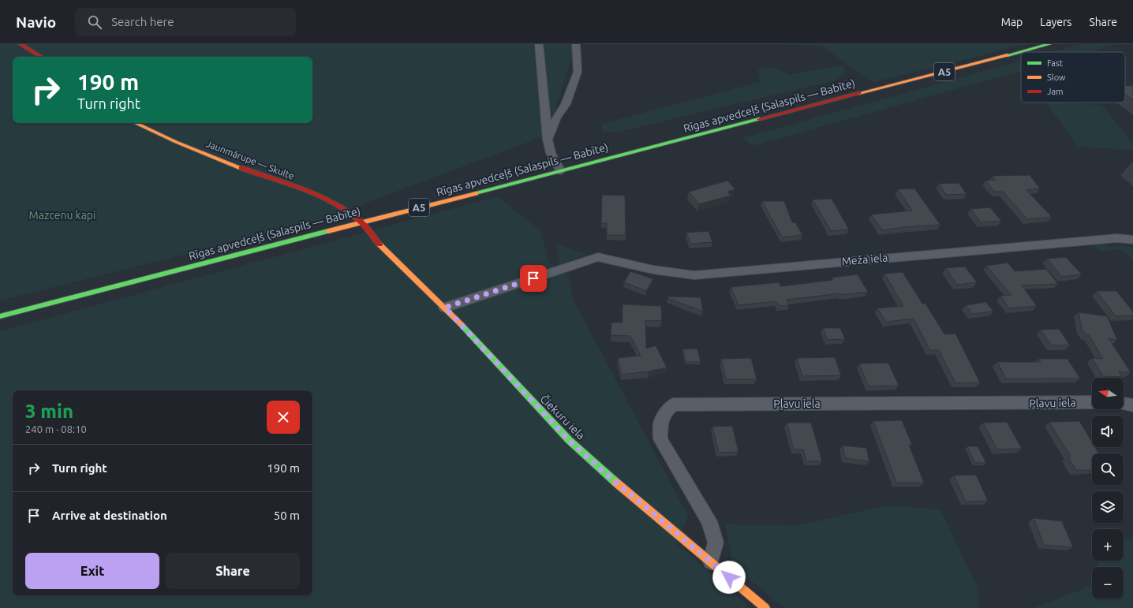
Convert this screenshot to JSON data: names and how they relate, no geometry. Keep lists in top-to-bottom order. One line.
{"streets":{"main road":["A5","Rīgas apvedceļš (Salaspils — Babīte)","Jaunmārupe — Skulte","Čiekuru iela"],"street":["Meža iela","Pļavu iela"]},"crossings":[["Rīgas apvedceļš (Salaspils — Babīte)","Jaunmārupe — Skulte"],["Rīgas apvedceļš (Salaspils — Babīte)","Čiekuru iela"],["Jaunmārupe — Skulte","Čiekuru iela"],["Meža iela","Čiekuru iela"],["Pļavu iela","Čiekuru iela"]],"parks":["Mazcenu kapi"],"legend":["Fast","Slow","Jam"],"north":"left","page":{"header":"Navio","search":"Search here","nav":["Map","Layers","Share"],"turn":["190 m","Turn right"],"map_buttons":["+","−"],"heading":["3 min","240 m · 08:10"],"list":[{"name":"Turn right","value":"190 m"},{"name":"Arrive at destination","value":"50 m"}],"buttons":["Exit","Share"]}}
